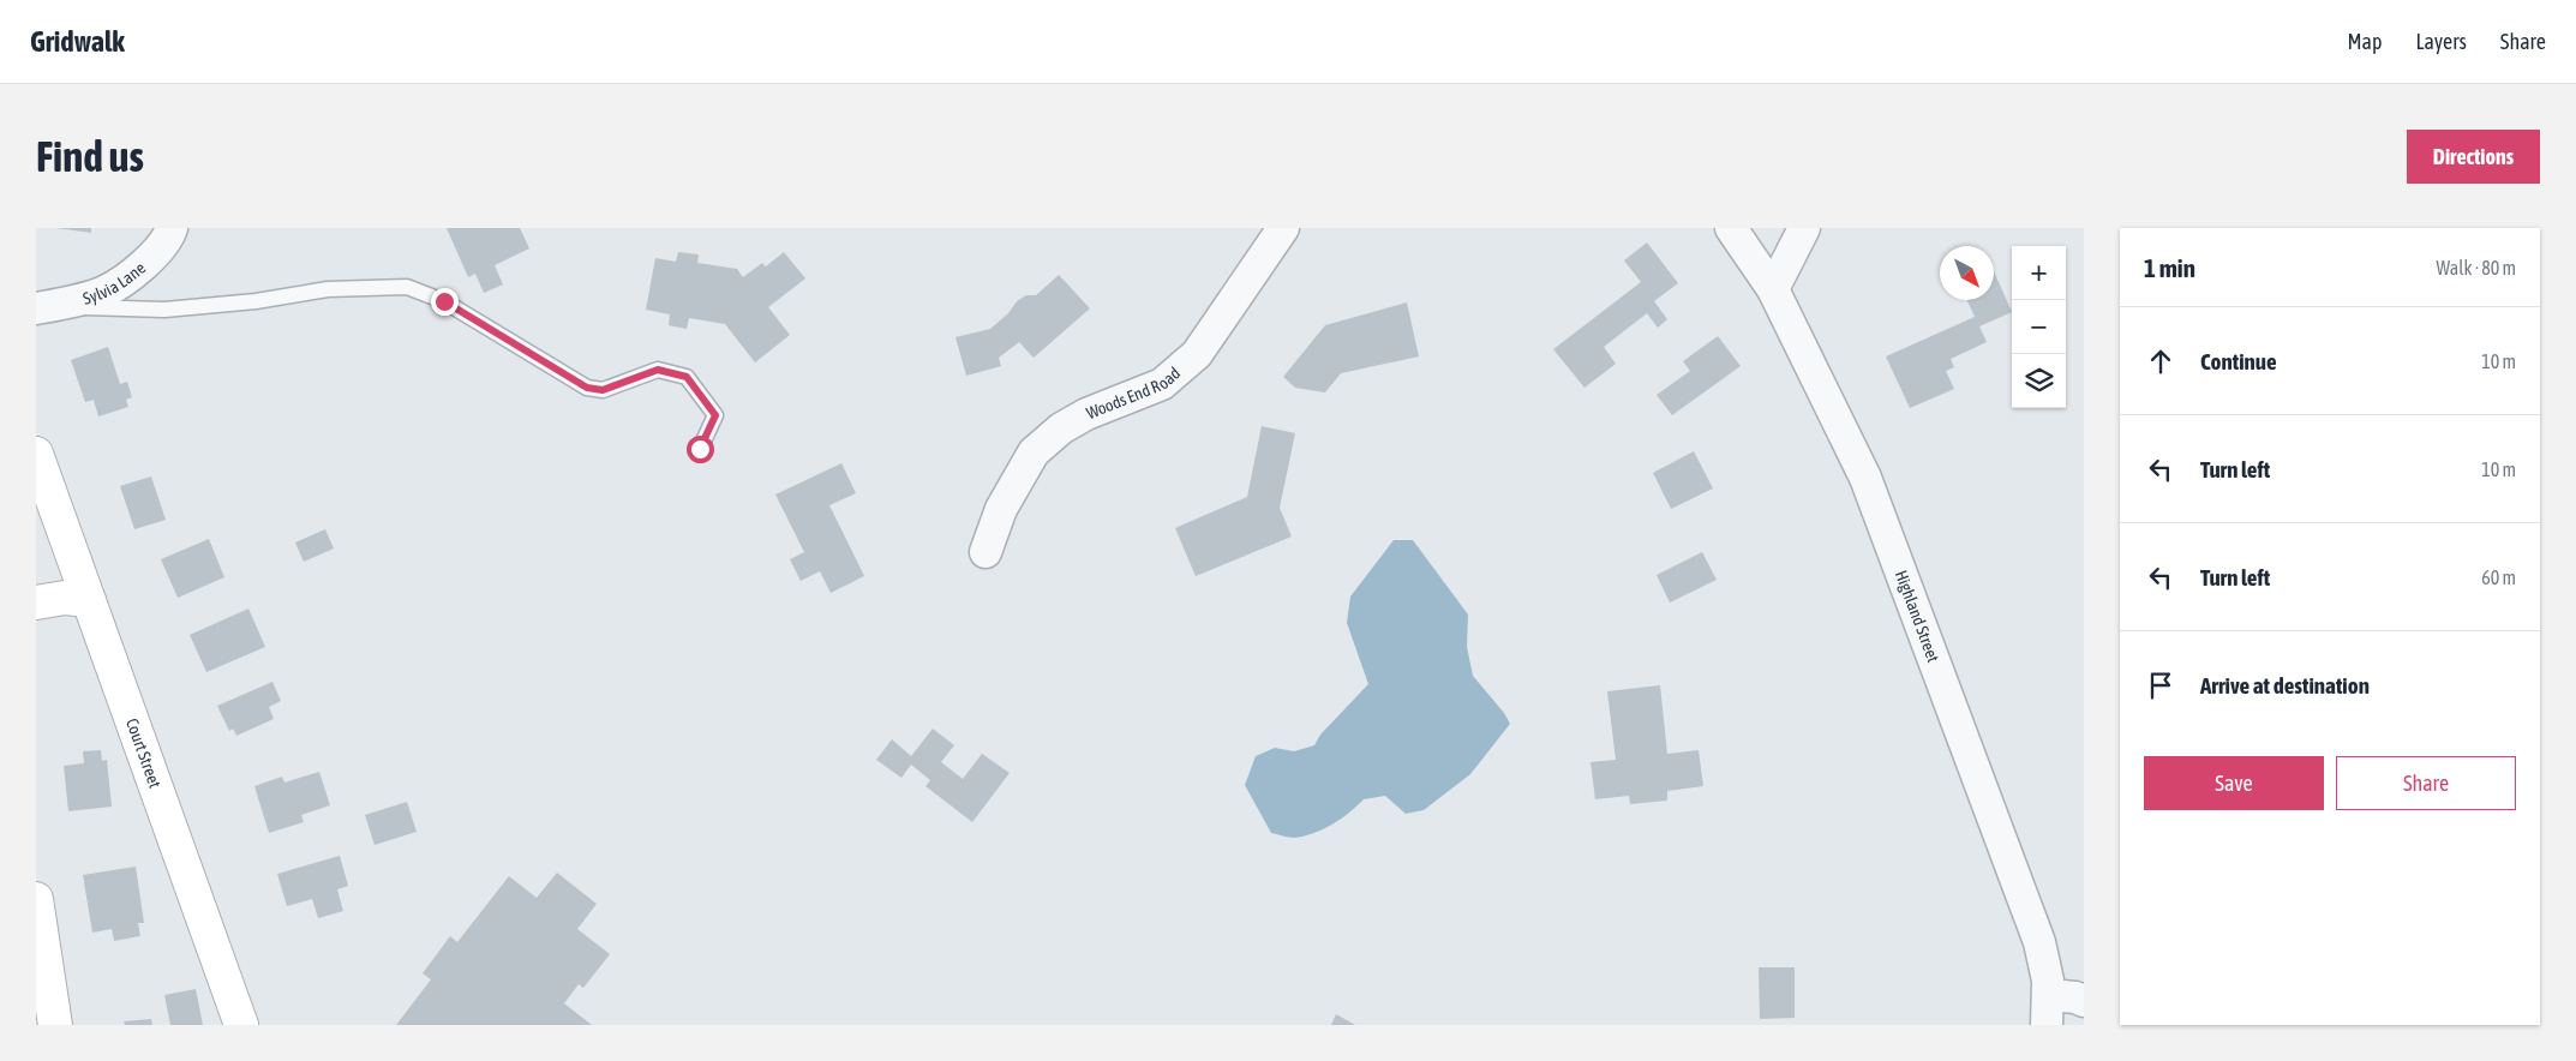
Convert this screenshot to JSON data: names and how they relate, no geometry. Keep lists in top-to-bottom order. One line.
{"streets":{"street":["Sylvia Lane","Woods End Road","Highland Street","Court Street"]},"north":"bottom right","page":{"header":"Gridwalk","nav":["Map","Layers","Share"],"buttons":["Directions",["Save","Share"]],"title":"Find us","heading":["1 min","Walk · 80 m"],"map_buttons":["+","−"],"list":[["Continue","10 m"],["Turn left","10 m"],["Turn left","60 m"],"Arrive at destination"]}}
